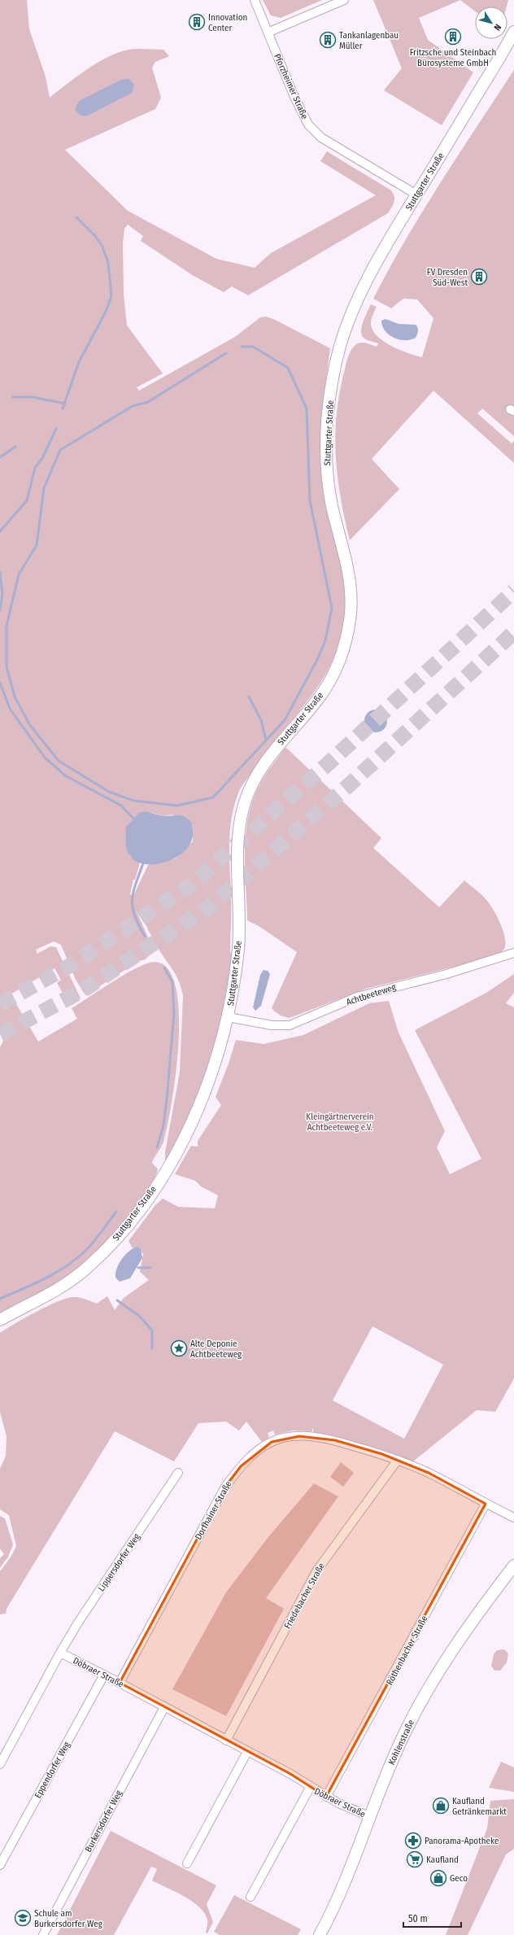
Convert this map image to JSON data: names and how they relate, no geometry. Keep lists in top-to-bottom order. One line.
{"streets":{"main road":["Stuttgarter Straße","Kohlenstraße"],"street":["Pforzheimer Straße","Achtbeeteweg","Dorfhainer Straße","Lippersdorfer Weg","Friedebacher Straße","Röthenbacher Straße","Döbraer Straße","Eppendorfer Weg","Burkersdorfer Weg"]},"crossings":[["Pforzheimer Straße","Stuttgarter Straße"],["Stuttgarter Straße","Achtbeeteweg"],["Dorfhainer Straße","Friedebacher Straße"],["Dorfhainer Straße","Röthenbacher Straße"],["Dorfhainer Straße","Döbraer Straße"],["Lippersdorfer Weg","Döbraer Straße"],["Friedebacher Straße","Döbraer Straße"],["Röthenbacher Straße","Döbraer Straße"],["Döbraer Straße","Kohlenstraße"],["Döbraer Straße","Eppendorfer Weg"],["Döbraer Straße","Burkersdorfer Weg"]],"parks":["Kleingärtnerverein Achtbeeteweg e.V."],"places":{"building":["Innovation Center","Fritzsche und Steinbach Bürosysteme GmbH","Tankanlagenbau Müller","FV Dresden Süd-West"],"place":["Alte Deponie Achtbeeteweg"],"shop":["Kaufland Getränkemarkt","Geco"],"pharmacy":["Panorama-Apotheke"],"supermarket":["Kaufland"],"school or university":["Schule am Burkersdorfer Weg"]},"scale_bar":"50 m","north":"bottom right"}
